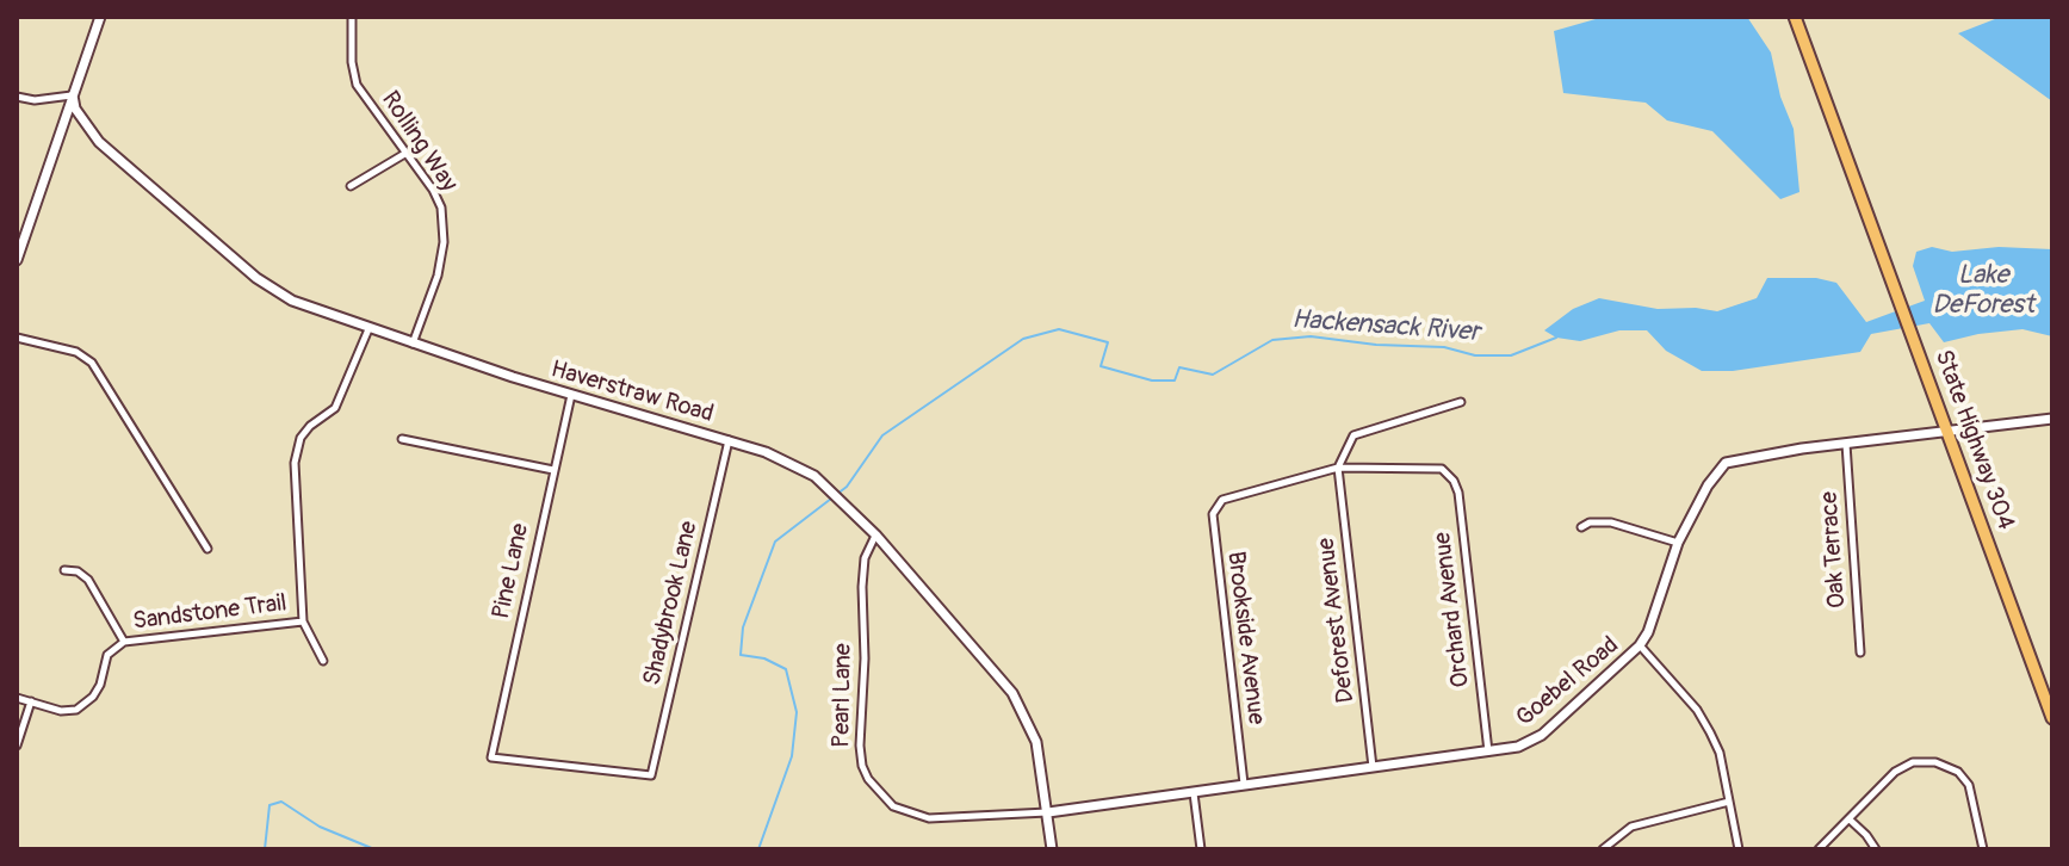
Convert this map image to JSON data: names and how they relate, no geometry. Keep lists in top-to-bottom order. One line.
{"streets":{"main road":["State Highway 304"],"street":["Rolling Way","Haverstraw Road","Oak Terrace","Pine Lane","Shadybrook Lane","Orchard Avenue","Sandstone Trail","Deforest Avenue","Brookside Avenue","Goebel Road","Pearl Lane"]},"crossings":[["Rolling Way","Haverstraw Road"],["Haverstraw Road","Pine Lane"],["Haverstraw Road","Shadybrook Lane"],["Haverstraw Road","Sandstone Trail"],["Haverstraw Road","Goebel Road"],["Haverstraw Road","Pearl Lane"],["State Highway 304","Goebel Road"],["Oak Terrace","Goebel Road"],["Pine Lane","Shadybrook Lane"],["Orchard Avenue","Deforest Avenue"],["Orchard Avenue","Brookside Avenue"],["Orchard Avenue","Goebel Road"],["Deforest Avenue","Brookside Avenue"],["Deforest Avenue","Goebel Road"],["Brookside Avenue","Goebel Road"],["Goebel Road","Pearl Lane"]],"water":["Lake DeForest","Hackensack River"]}
